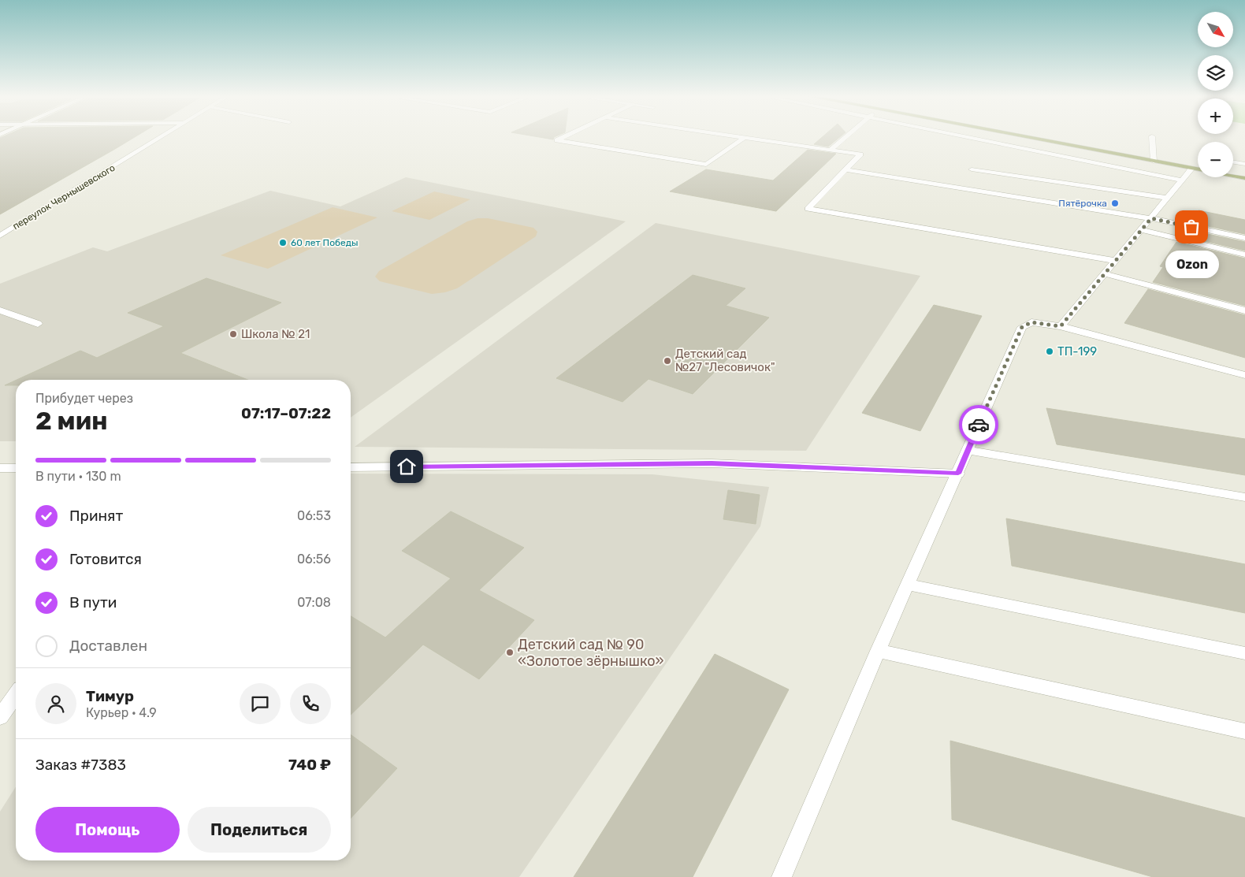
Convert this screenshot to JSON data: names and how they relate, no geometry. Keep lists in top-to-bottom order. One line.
{"streets":{"street":["переулок Чернышевского"]},"places":["Пятёрочка","Ozon","60 лет Победы","Школа № 21","ТП-199","Детский сад №27 \"Лесовичок\"","Детский сад № 90 «Золотое зёрнышко»"],"north":"bottom right","page":{"map_buttons":["+","−"],"bubble":"Ozon","heading":["2 мин","Прибудет через","07:17–07:22"],"panel":["Тимур","Курьер · 4.9","Заказ #7383","740 ₽"],"bar":"В пути · 130 m","list":[["Принят","06:53"],["Готовится","06:56"],["В пути","07:08"],"Доставлен"],"buttons":["Помощь","Поделиться"]}}
